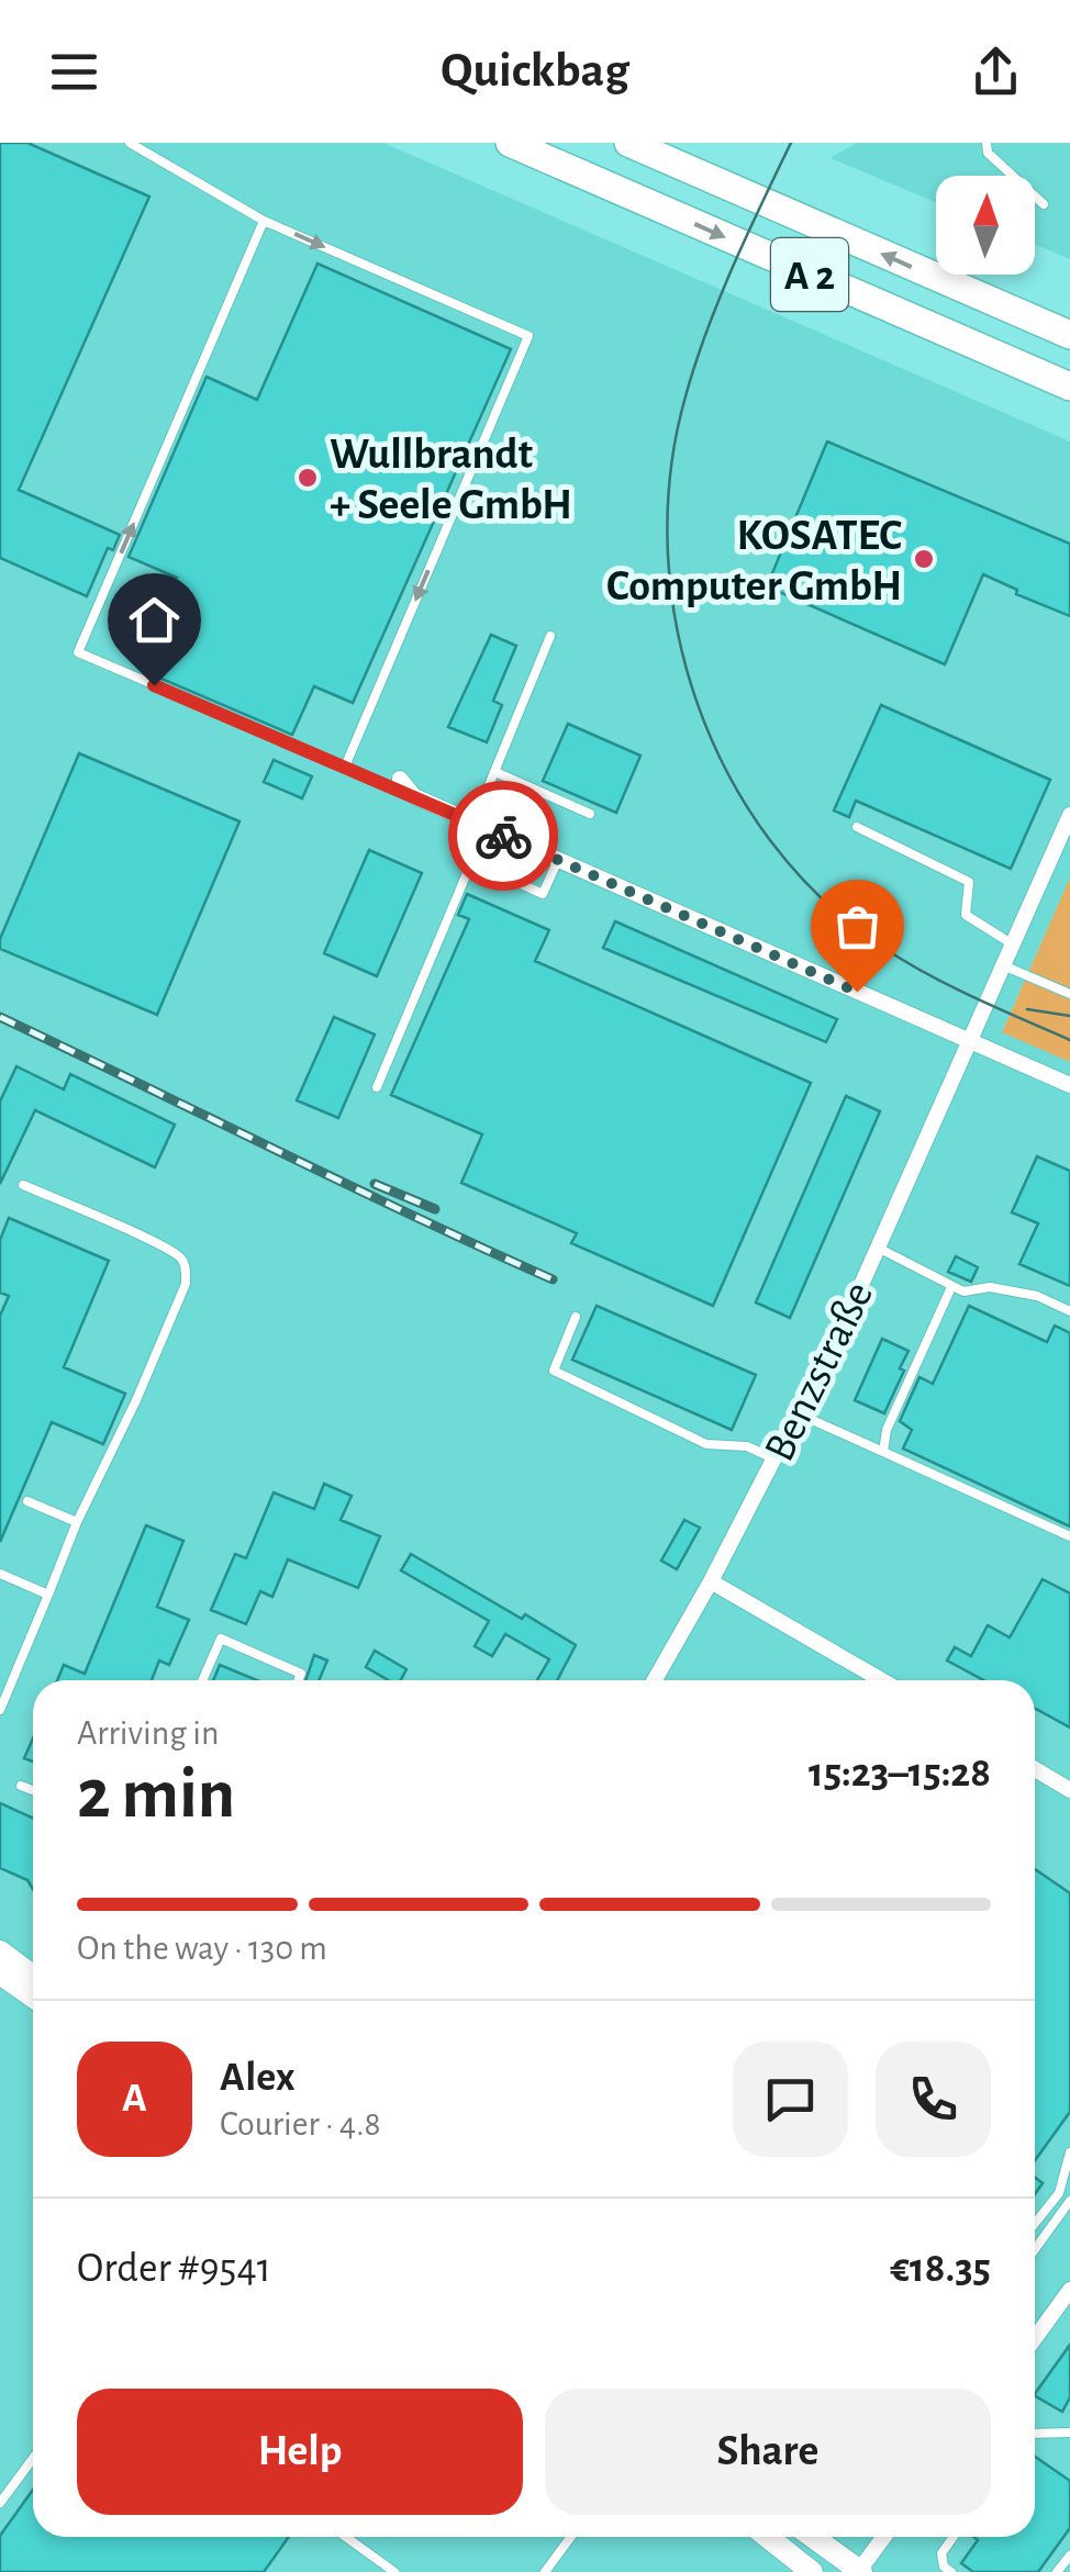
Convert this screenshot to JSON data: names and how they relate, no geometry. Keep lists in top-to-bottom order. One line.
{"streets":{"highway":["A 2"],"street":["Benzstraße"]},"places":["Wullbrandt + Seele GmbH","KOSATEC Computer GmbH"],"north":"top","page":{"header":"Quickbag","heading":["2 min","Arriving in","15:23–15:28"],"panel":["Alex","Courier · 4.8","Order #9541","€18.35"],"bar":"On the way · 130 m","round":"A","buttons":["Help","Share"]}}
